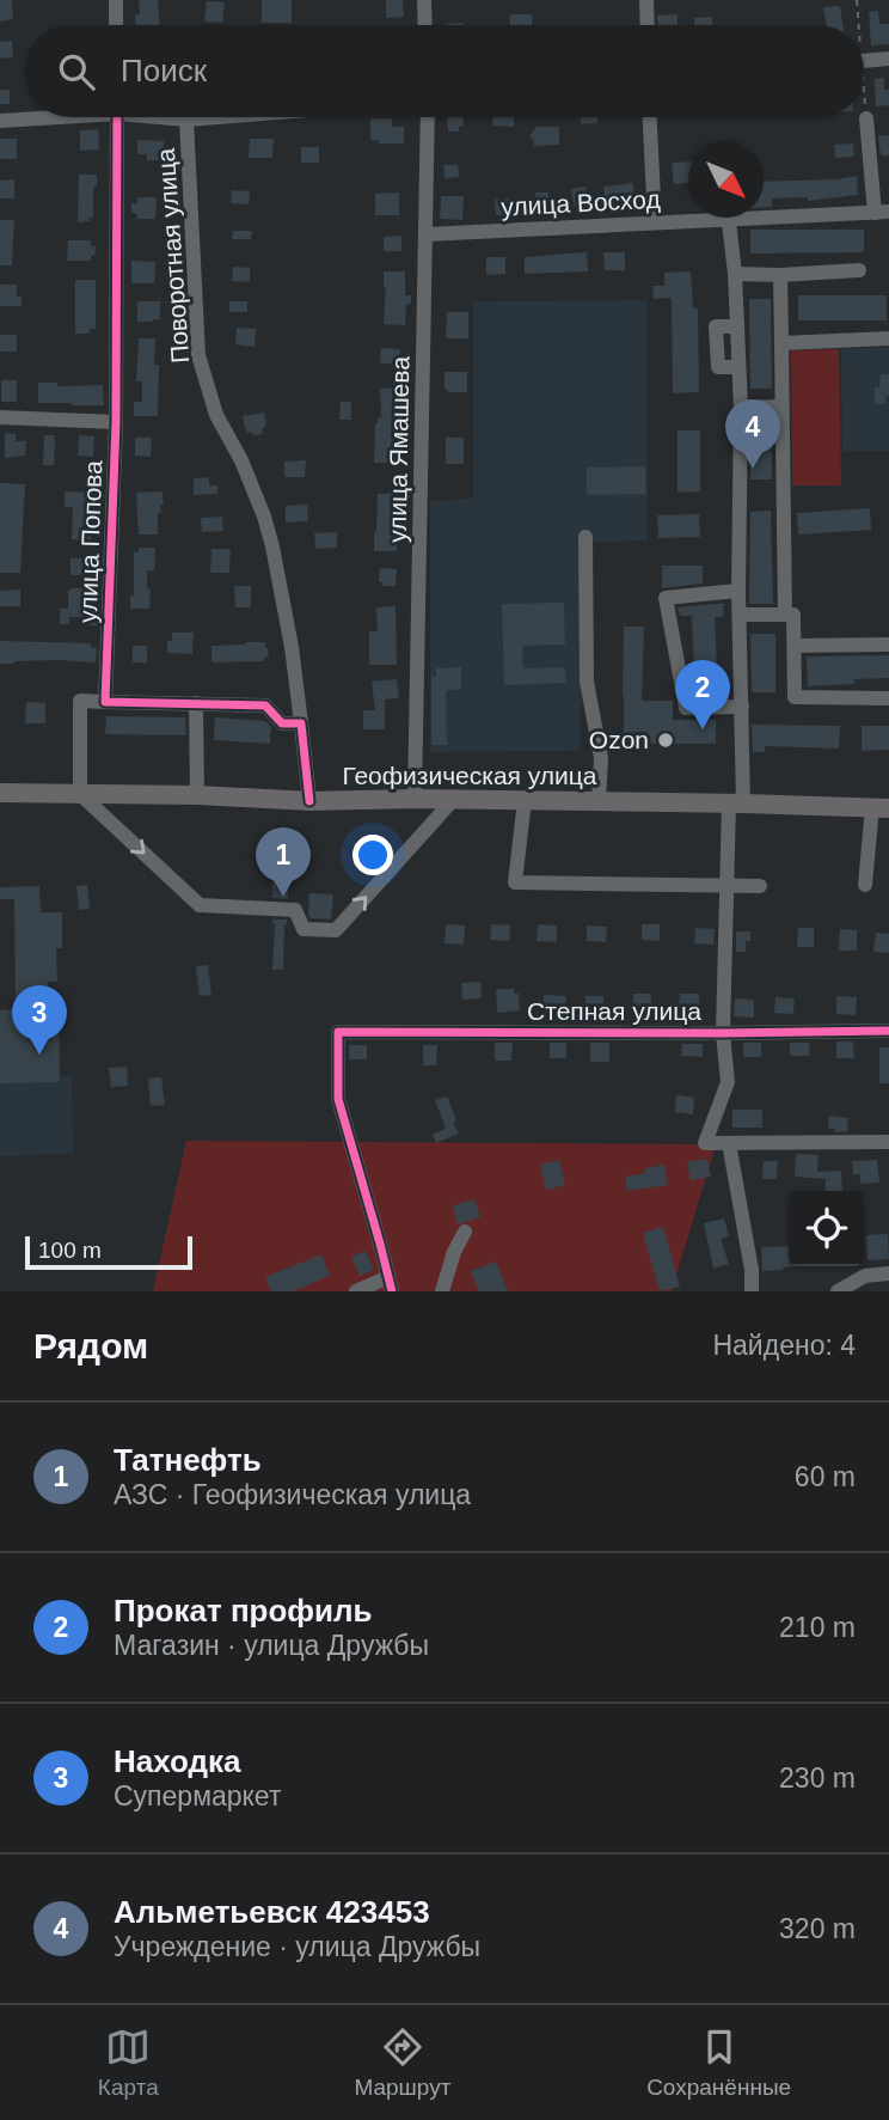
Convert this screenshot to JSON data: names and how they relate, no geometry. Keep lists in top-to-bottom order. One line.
{"streets":{"main road":["Геофизическая улица"],"street":["улица Восход","Поворотная улица","улица Ямашева","улица Попова","Степная улица"]},"crossings":[["улица Восход","улица Ямашева"],["улица Ямашева","Геофизическая улица"]],"places":["Ozon"],"scale_bar":"100 m","north":"bottom right","page":{"search":"Поиск","pins":["4","2","1","3"],"scale":"100 m","heading":["Рядом","Найдено: 4"],"list":[{"mark":"1","name":"Татнефть","note":"АЗС · Геофизическая улица","value":"60 m"},{"mark":"2","name":"Прокат профиль","note":"Магазин · улица Дружбы","value":"210 m"},{"mark":"3","name":"Находка","note":"Супермаркет","value":"230 m"},{"mark":"4","name":"Альметьевск 423453","note":"Учреждение · улица Дружбы","value":"320 m"}],"nav":["Карта","Маршрут","Сохранённые"]}}
